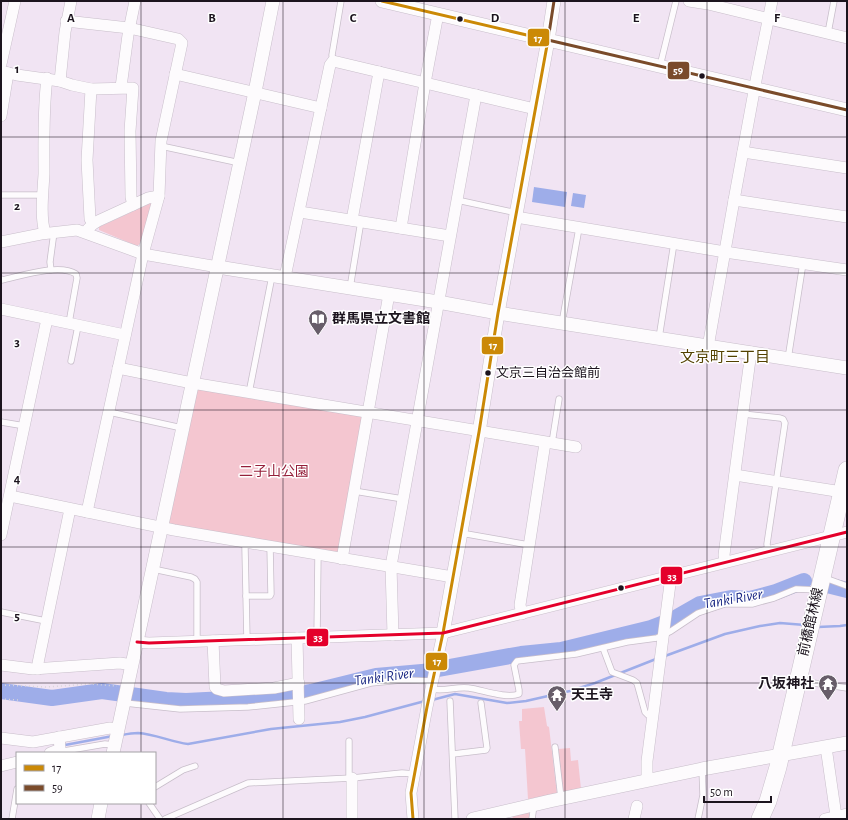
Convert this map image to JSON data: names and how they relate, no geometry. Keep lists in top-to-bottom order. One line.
{"streets":{"main road":["前橋館林線"]},"districts":["文京町三丁目"],"water":["Tanki River"],"parks":["二子山公園"],"places":{"library":["群馬県立文書館"],"other":["文京三自治会館前"],"temple":["八坂神社","天王寺"]},"lines":["transit line 17","transit line 59","transit line 33"],"legend":["17","59"],"scale_bar":"50 m","grid":{"columns":["A","B","C","D","E","F"],"rows":["1","2","3","4","5"]}}
